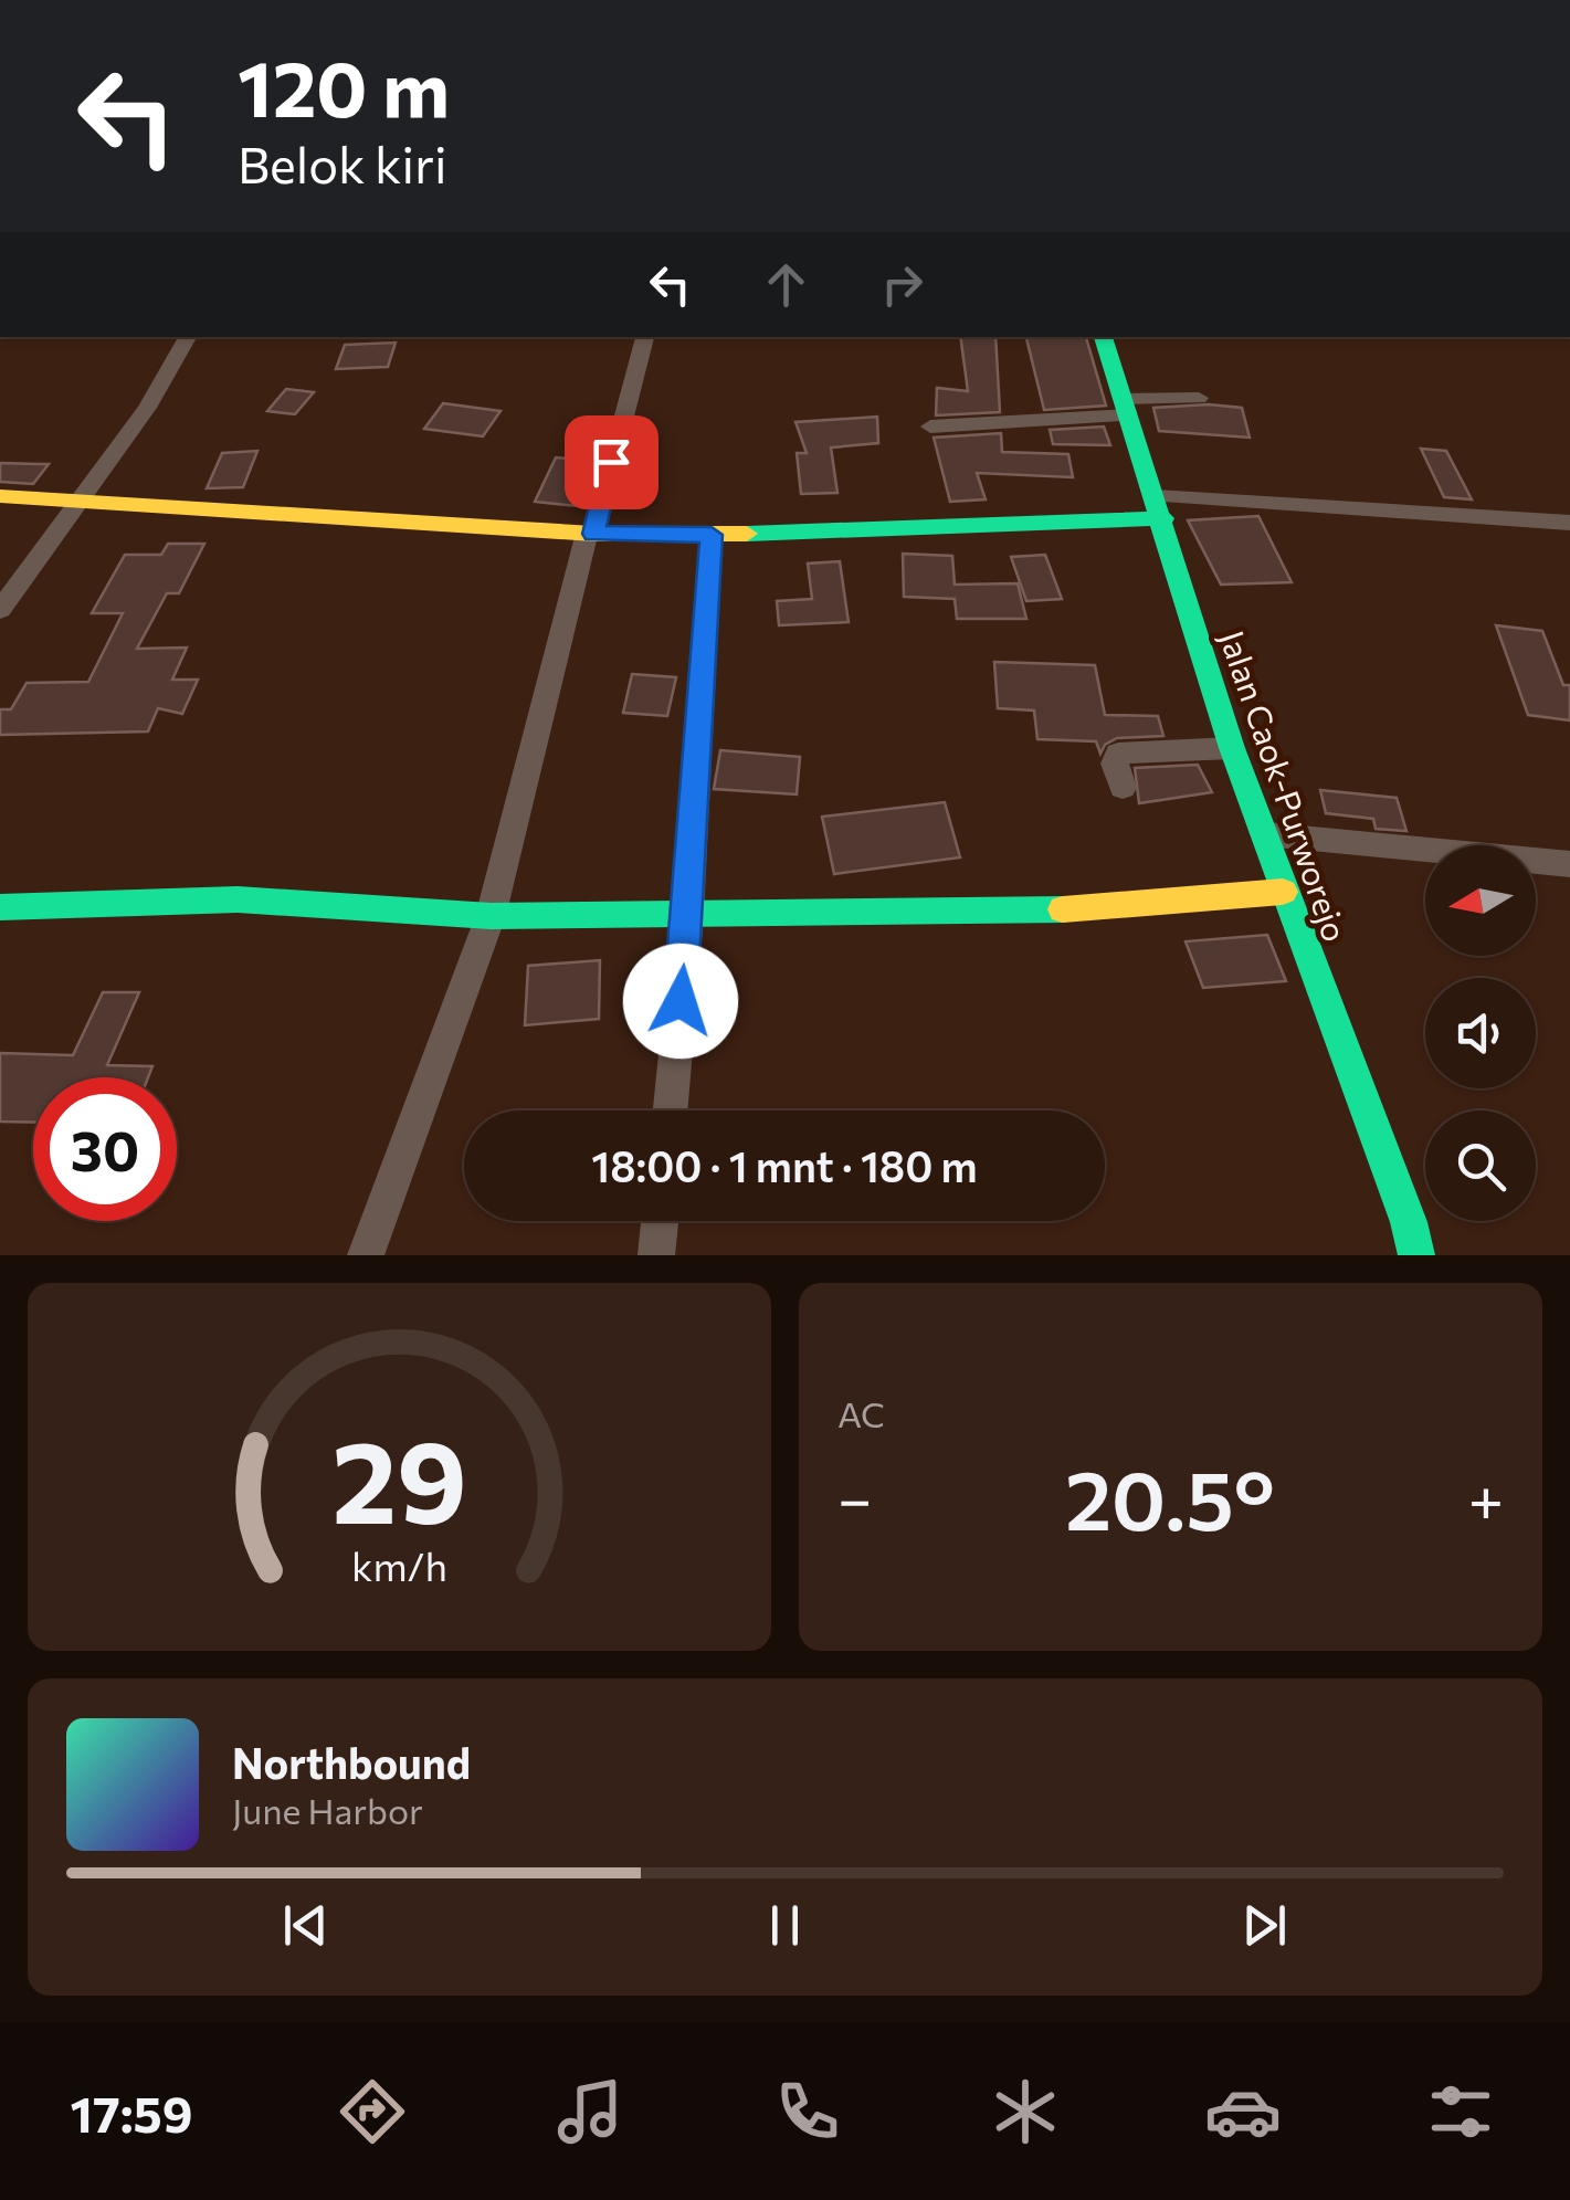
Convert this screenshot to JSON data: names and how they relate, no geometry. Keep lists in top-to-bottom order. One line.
{"streets":{"street":["Jalan Caok-Purworejo"]},"north":"left","page":{"turn":["120 m","Belok kiri"],"limit":"30","trip":"18:00 · 1 mnt · 180 m","tile":"AC","heat":["−","20.5°","+"],"song":["Northbound","June Harbor"],"tabs":"17:59","gauge":["29","km/h"]}}
